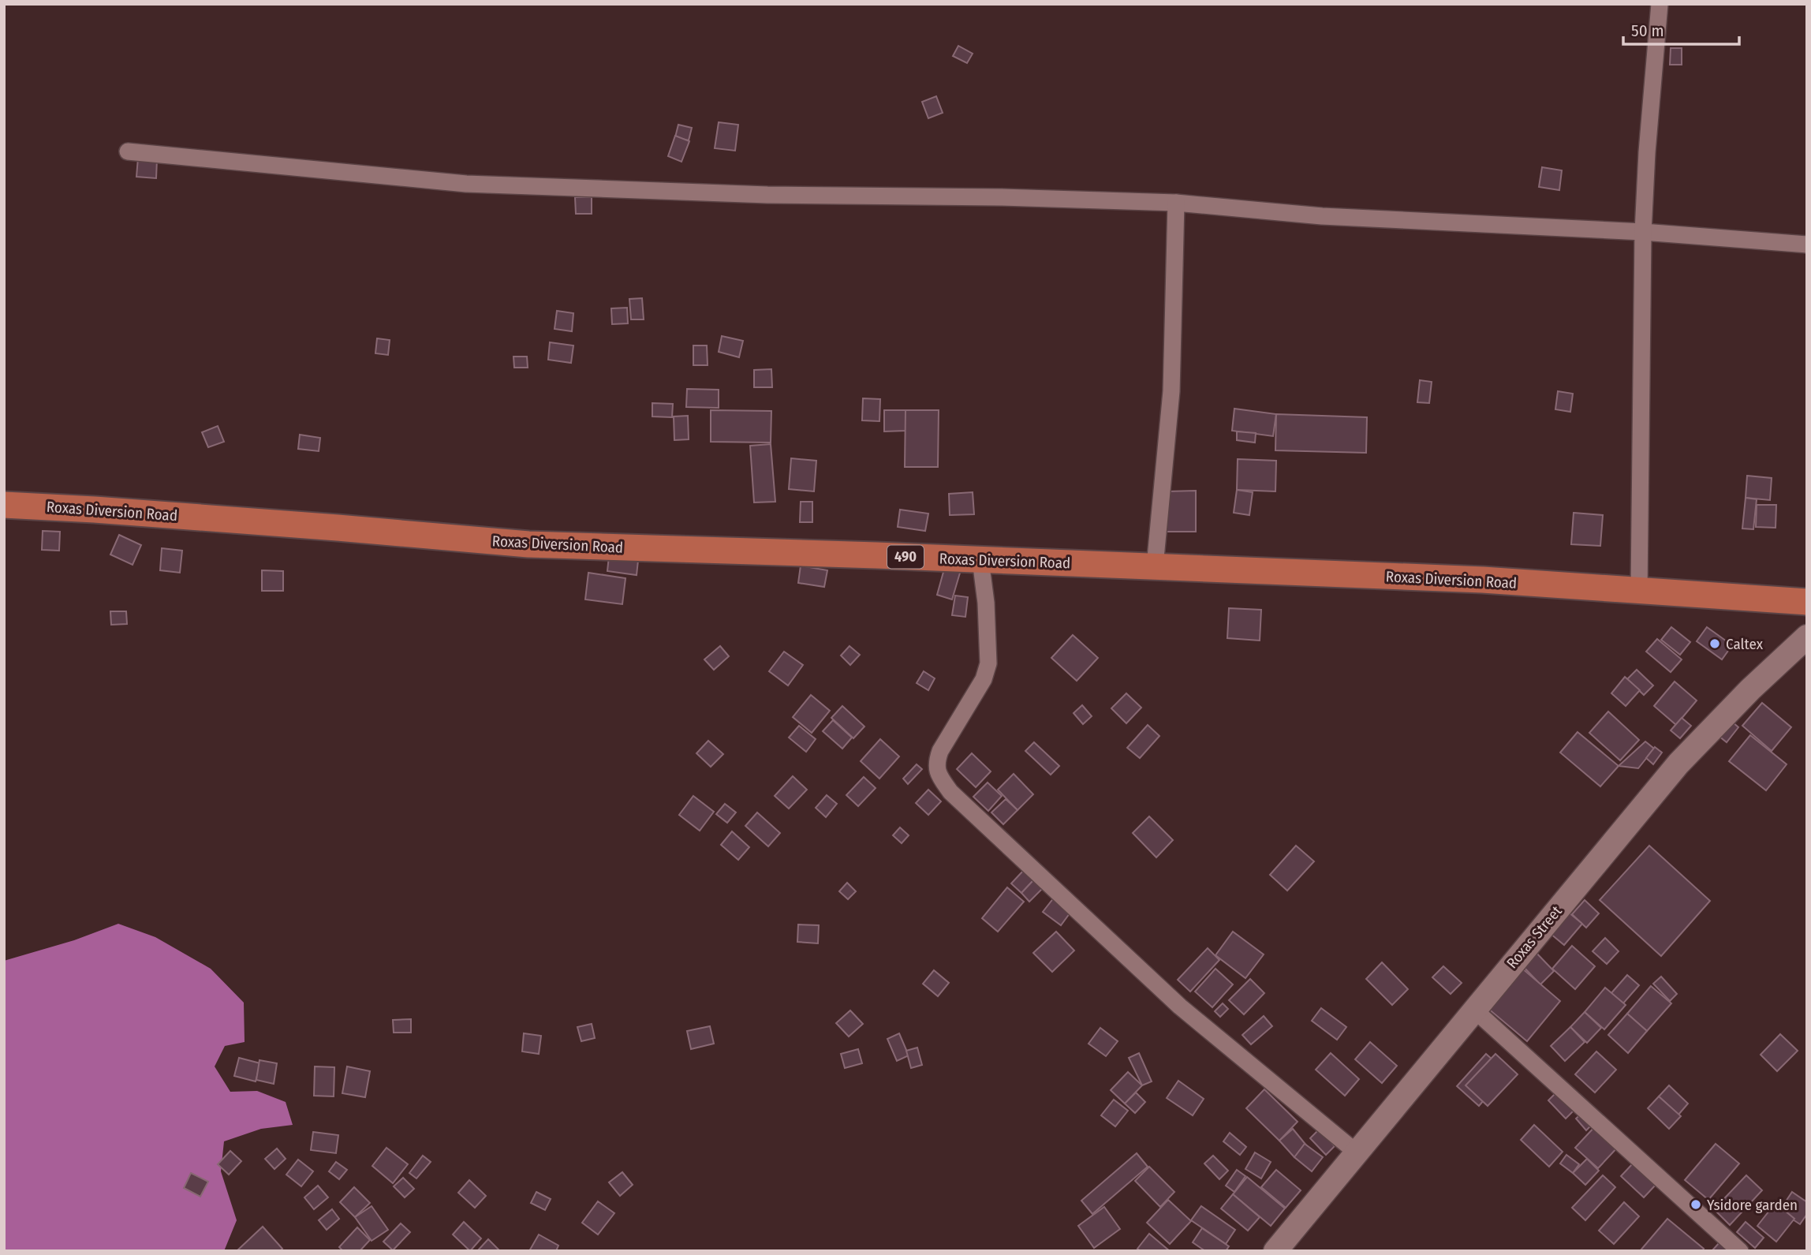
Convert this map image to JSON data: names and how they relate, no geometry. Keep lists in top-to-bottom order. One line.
{"streets":{"main road":["Roxas Diversion Road","490","Roxas Street"]},"places":["Caltex","Ysidore garden"],"scale_bar":"50 m"}
